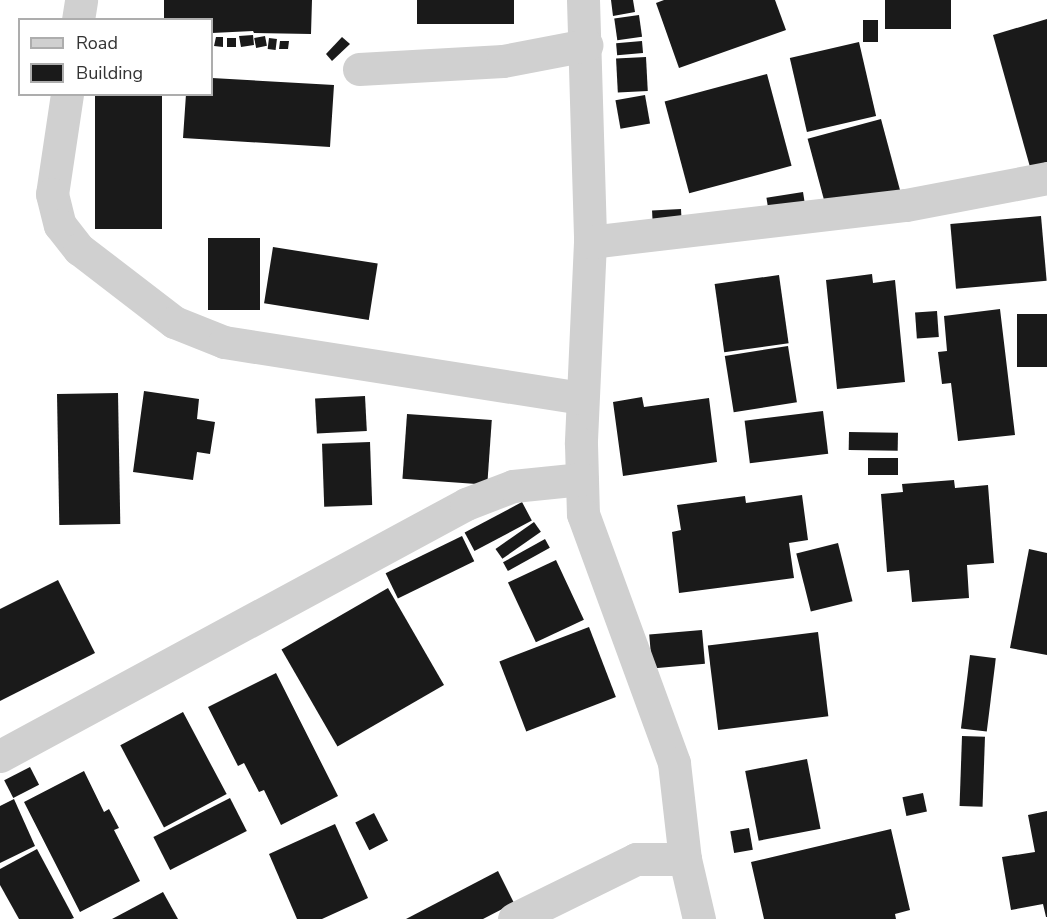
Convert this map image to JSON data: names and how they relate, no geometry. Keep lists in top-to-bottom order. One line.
{"legend":["Road","Building"]}
